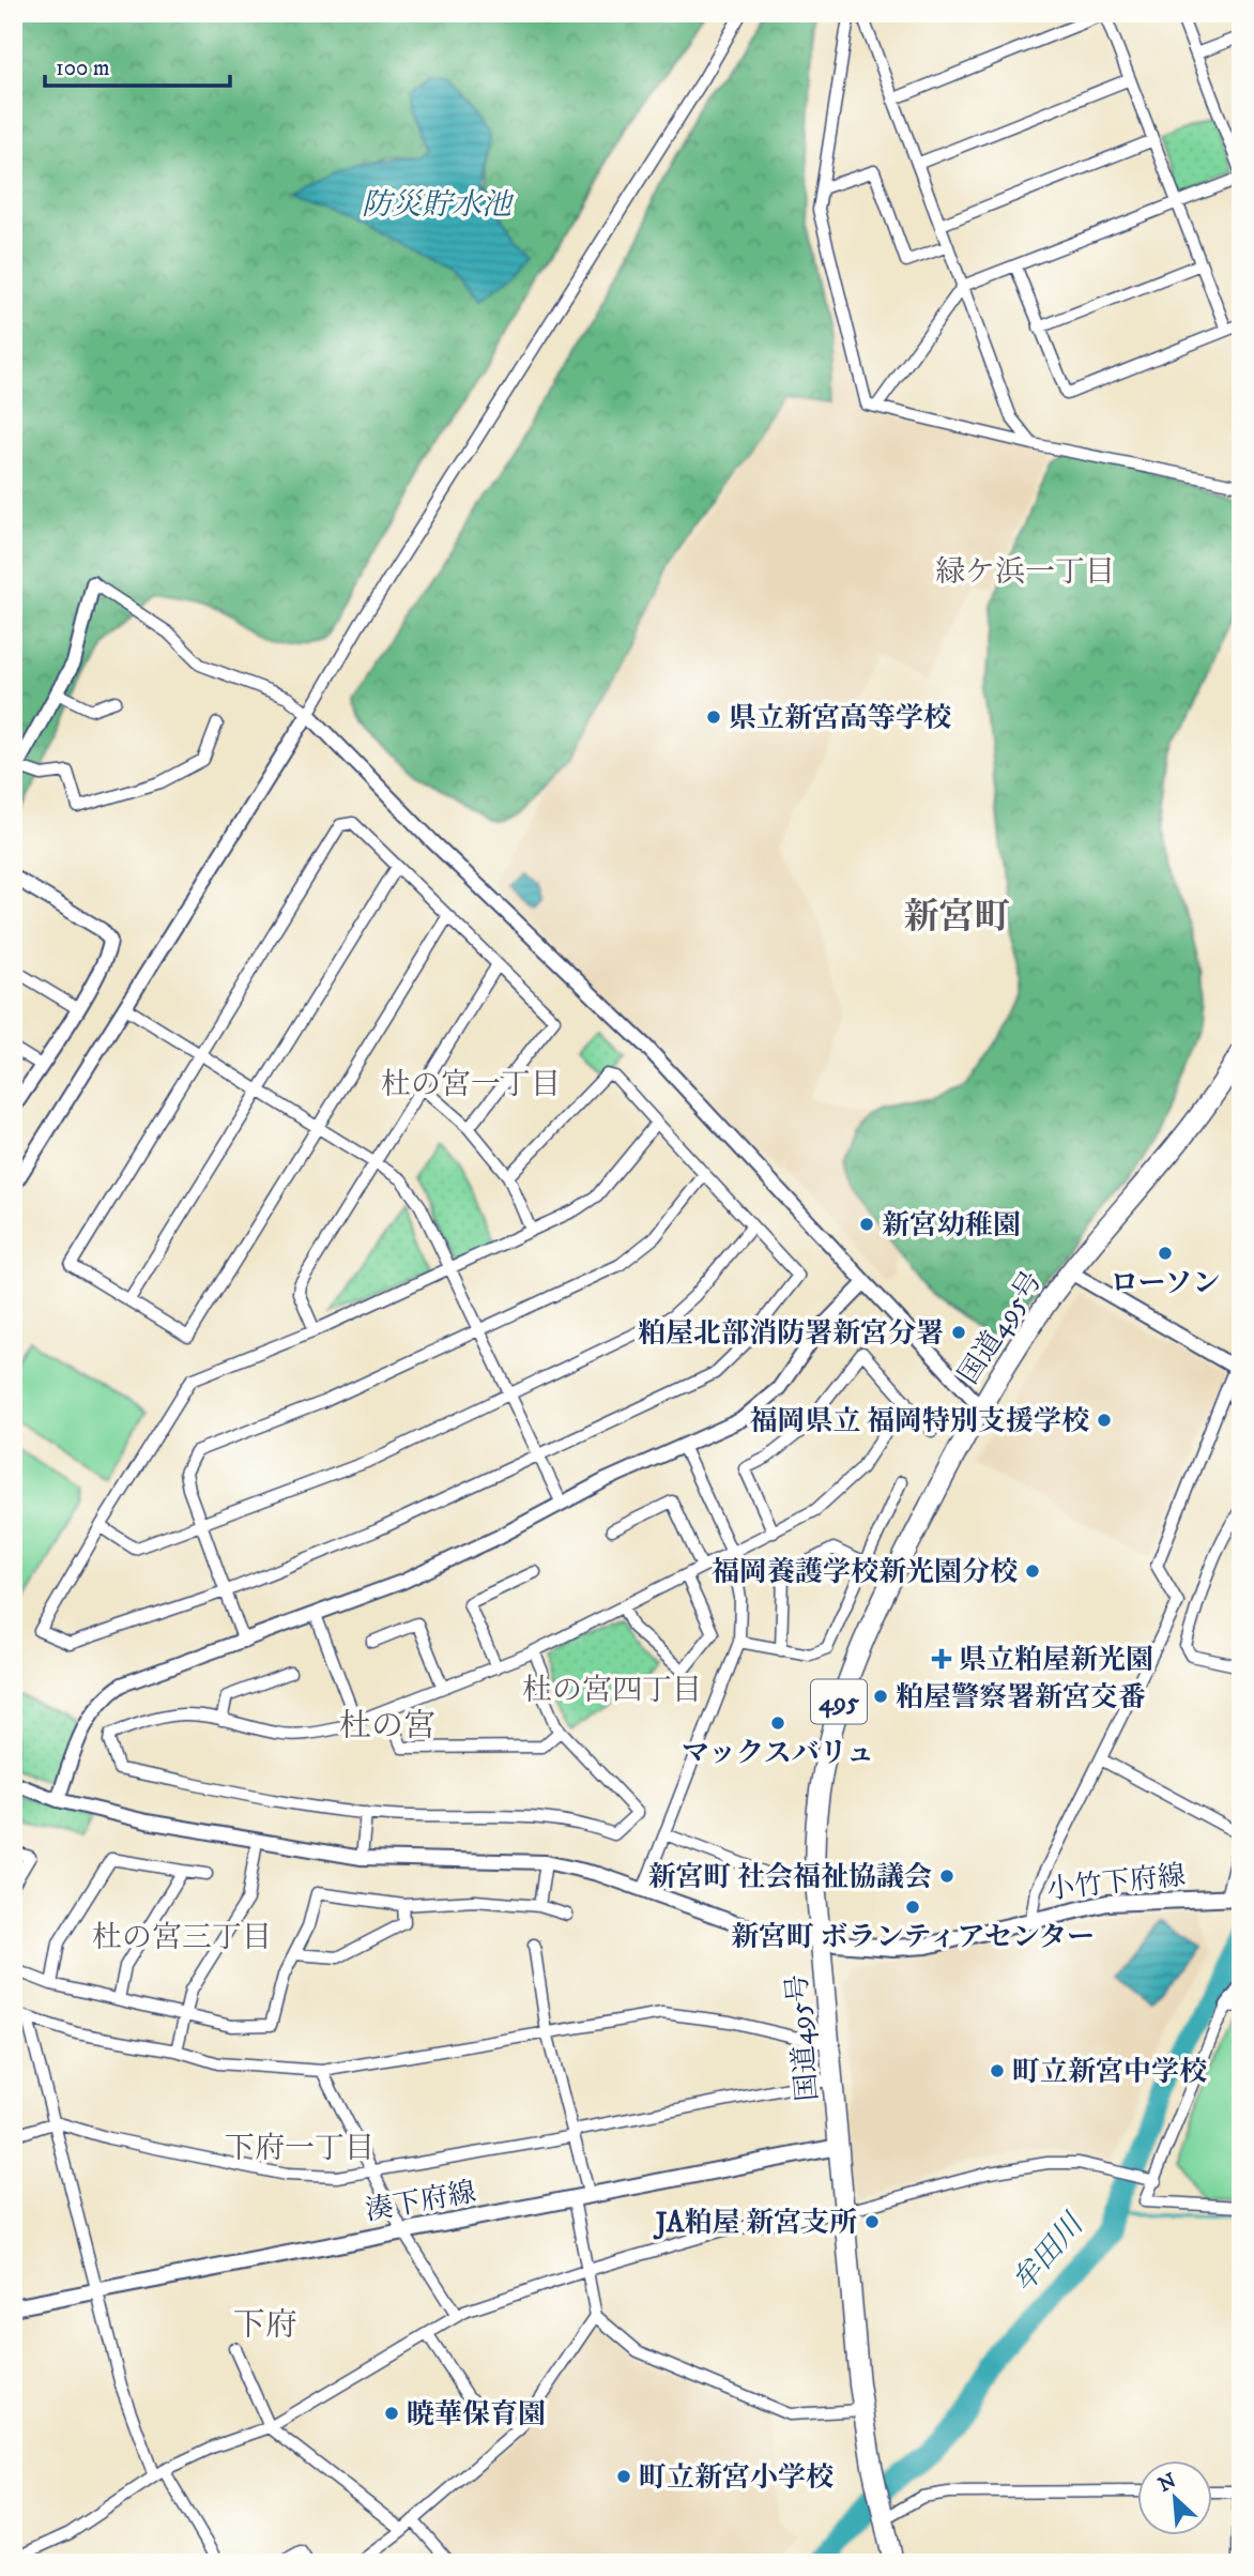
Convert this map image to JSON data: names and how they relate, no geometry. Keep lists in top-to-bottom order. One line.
{"streets":{"highway":["国道495号","495"],"main road":["小竹下府線","湊下府線"]},"crossings":[["国道495号","495"],["国道495号","小竹下府線"],["国道495号","湊下府線"]],"districts":["緑ケ浜一丁目","新宮町","杜の宮一丁目","杜の宮四丁目","杜の宮","杜の宮三丁目","下府一丁目","下府"],"water":["防災貯水池","牟田川"],"places":{"other":["県立新宮高等学校","新宮幼稚園","ローソン","粕屋北部消防署新宮分署","福岡県立 福岡特別支援学校","福岡養護学校新光園分校","粕屋警察署新宮交番","マックスバリュ","新宮町 社会福祉協議会","新宮町 ボランティアセンター","町立新宮中学校","JA粕屋 新宮支所","暁華保育園","町立新宮小学校"],"health":["県立粕屋新光園"]},"scale_bar":"100 m","north":"top left"}
